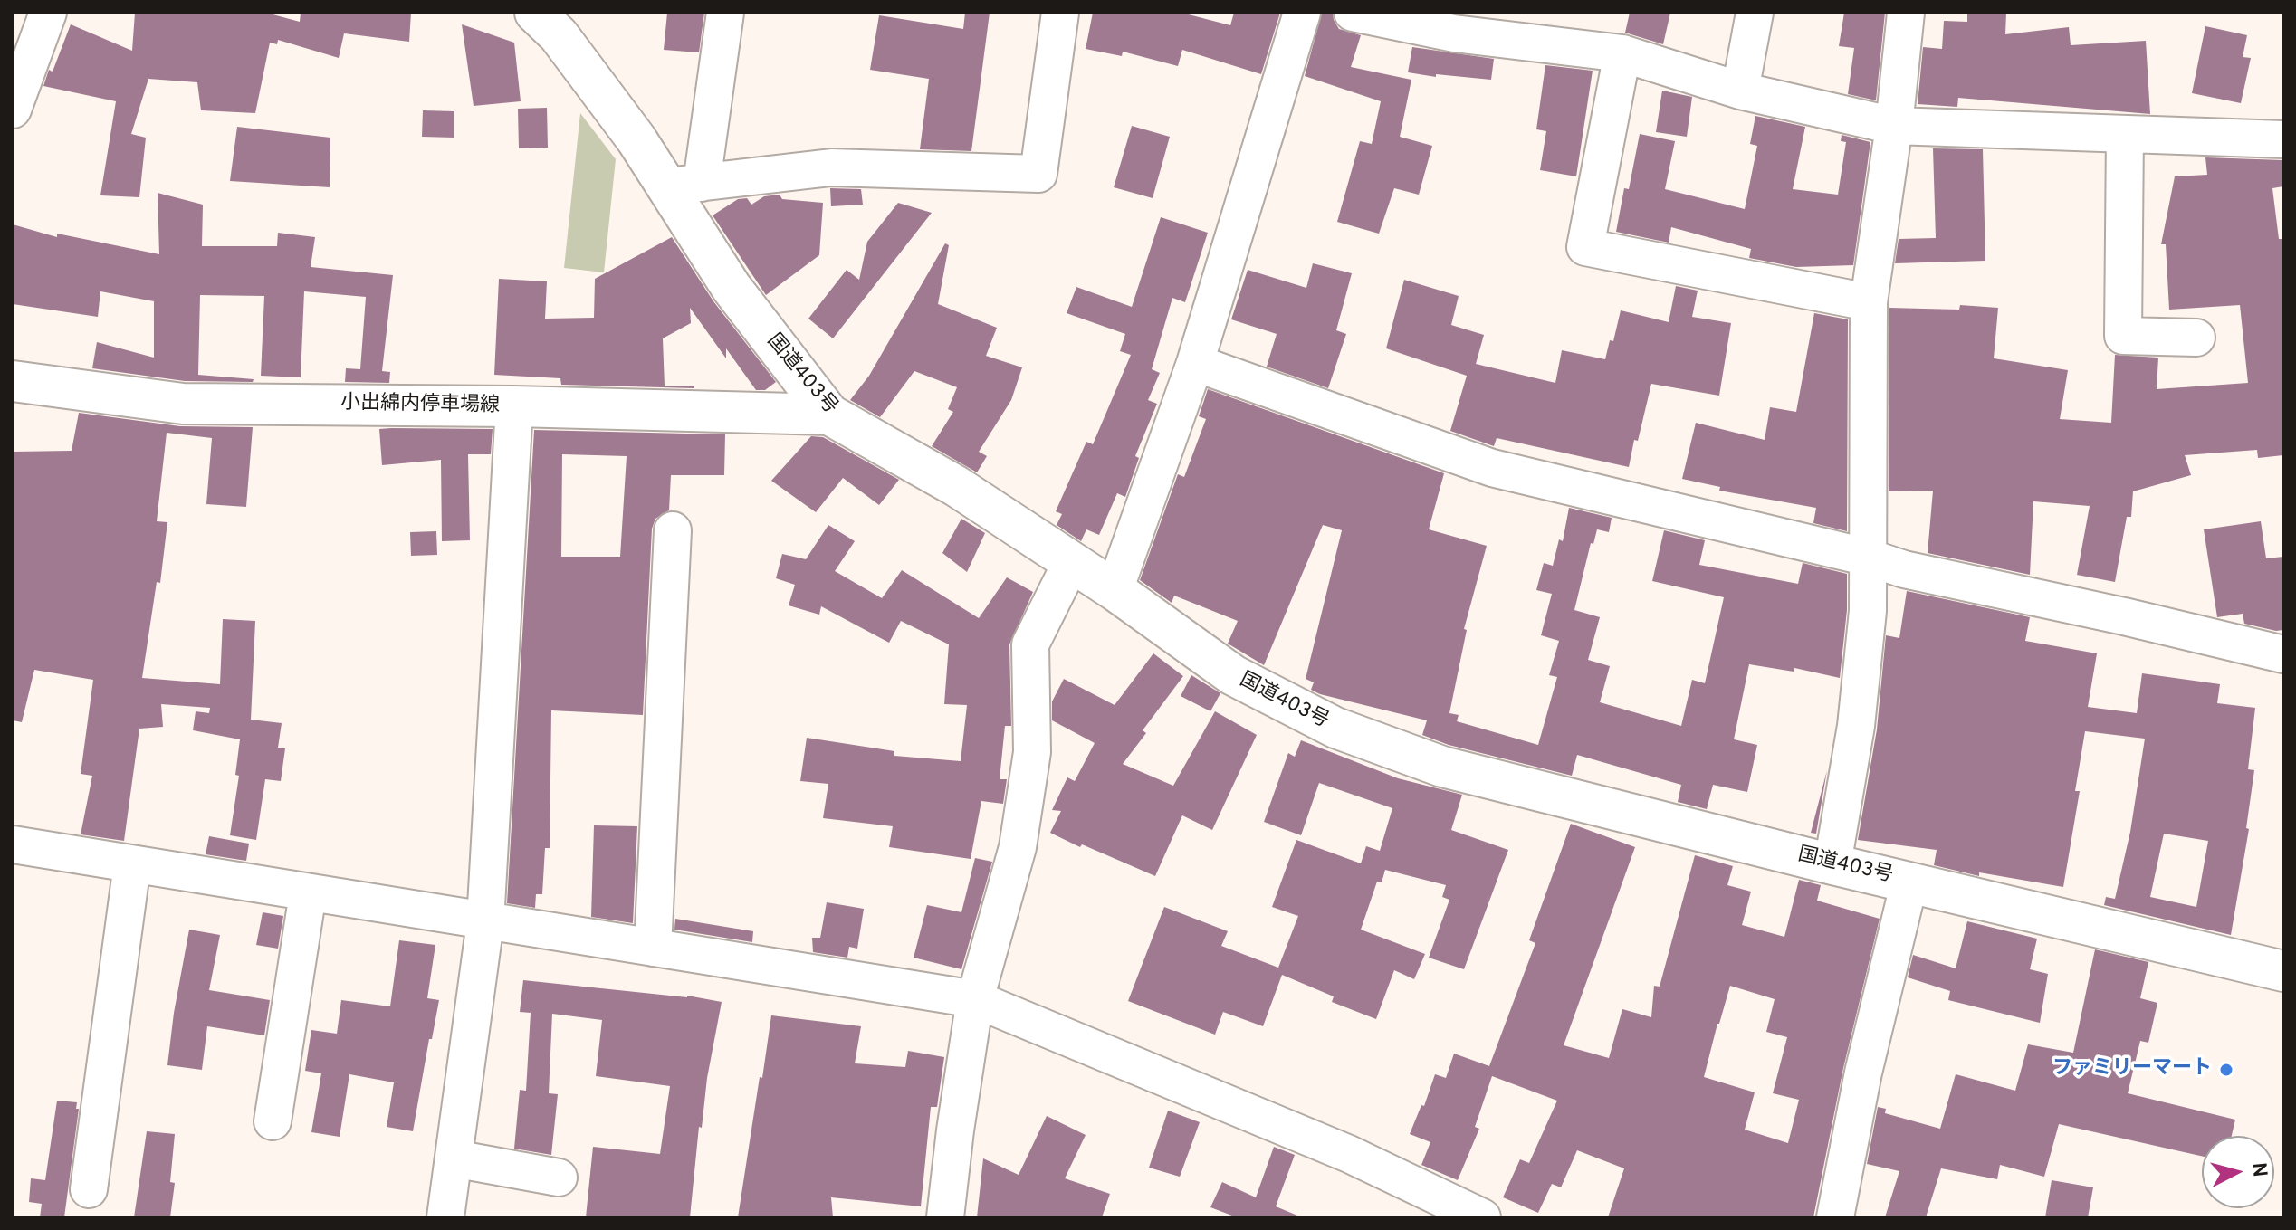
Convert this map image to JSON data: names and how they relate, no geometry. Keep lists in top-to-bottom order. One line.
{"streets":{"main road":["国道403号","小出綿内停車場線"]},"crossings":[["国道403号","小出綿内停車場線"]],"places":["ファミリーマート"],"north":"right"}
